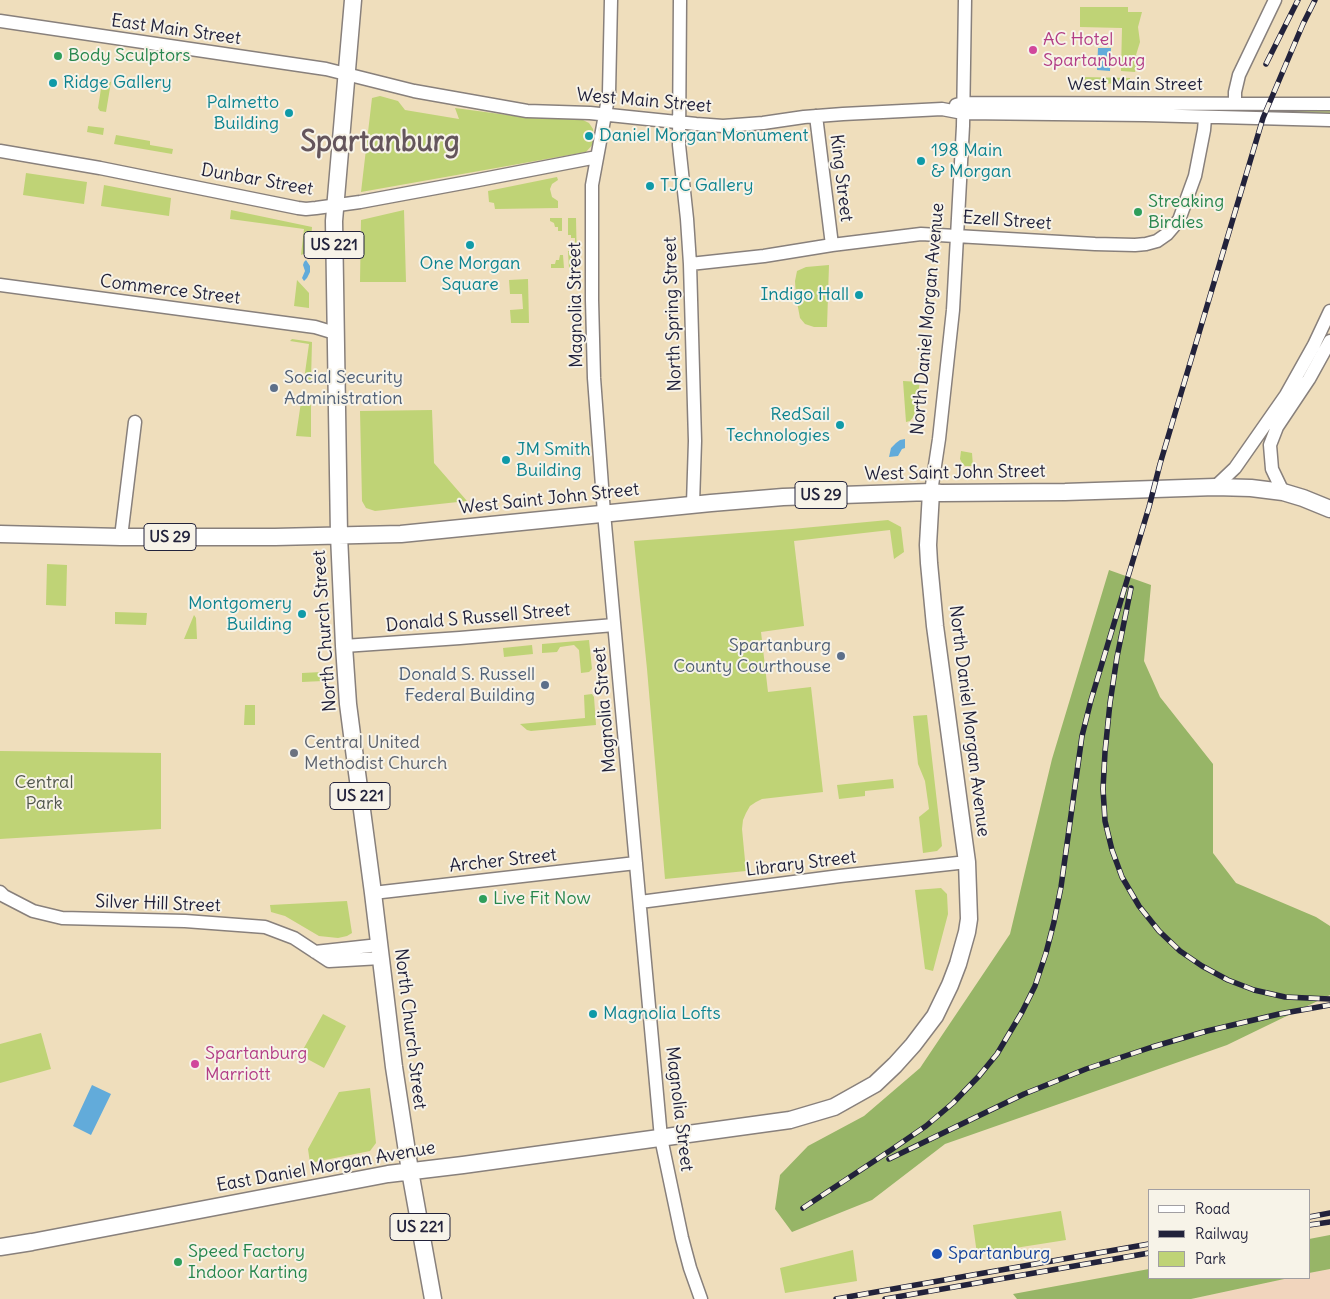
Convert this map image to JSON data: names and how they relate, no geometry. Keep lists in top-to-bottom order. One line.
{"streets":{"main road":["US 221","North Daniel Morgan Avenue","West Saint John Street","US 29","North Church Street","East Daniel Morgan Avenue"],"street":["East Main Street","West Main Street","King Street","Dunbar Street","Ezell Street","Commerce Street","Magnolia Street","North Spring Street","Donald S Russell Street","Archer Street","Library Street","Silver Hill Street"]},"crossings":[["East Main Street","West Main Street"],["East Main Street","US 221"],["East Main Street","North Church Street"],["West Main Street","King Street"],["West Main Street","Ezell Street"],["West Main Street","US 221"],["West Main Street","Magnolia Street"],["West Main Street","North Spring Street"],["West Main Street","North Daniel Morgan Avenue"],["West Main Street","North Church Street"],["King Street","Ezell Street"],["Dunbar Street","Magnolia Street"],["Dunbar Street","North Church Street"],["Ezell Street","North Spring Street"],["Ezell Street","North Daniel Morgan Avenue"],["US 221","North Church Street"],["Commerce Street","North Church Street"],["Magnolia Street","North Daniel Morgan Avenue"],["Magnolia Street","West Saint John Street"],["Magnolia Street","Donald S Russell Street"],["Magnolia Street","Archer Street"],["Magnolia Street","Library Street"],["Magnolia Street","East Daniel Morgan Avenue"],["North Spring Street","West Saint John Street"],["North Daniel Morgan Avenue","West Saint John Street"],["North Daniel Morgan Avenue","Library Street"],["North Daniel Morgan Avenue","East Daniel Morgan Avenue"],["West Saint John Street","US 29"],["West Saint John Street","North Church Street"],["US 29","North Church Street"],["Donald S Russell Street","North Church Street"],["North Church Street","Archer Street"],["North Church Street","Silver Hill Street"],["North Church Street","East Daniel Morgan Avenue"]],"districts":["Spartanburg"],"parks":["Central Park"],"places":["AC Hotel Spartanburg","Body Sculptors","Ridge Gallery","Palmetto Building","Daniel Morgan Monument","198 Main & Morgan","TJC Gallery","Streaking Birdies","One Morgan Square","Indigo Hall","Social Security Administration","RedSail Technologies","JM Smith Building","Montgomery Building","Spartanburg County Courthouse","Donald S. Russell Federal Building","Central United Methodist Church","Live Fit Now","Magnolia Lofts","Spartanburg Marriott","Spartanburg","Speed Factory Indoor Karting"],"legend":["Road","Railway","Park"]}
